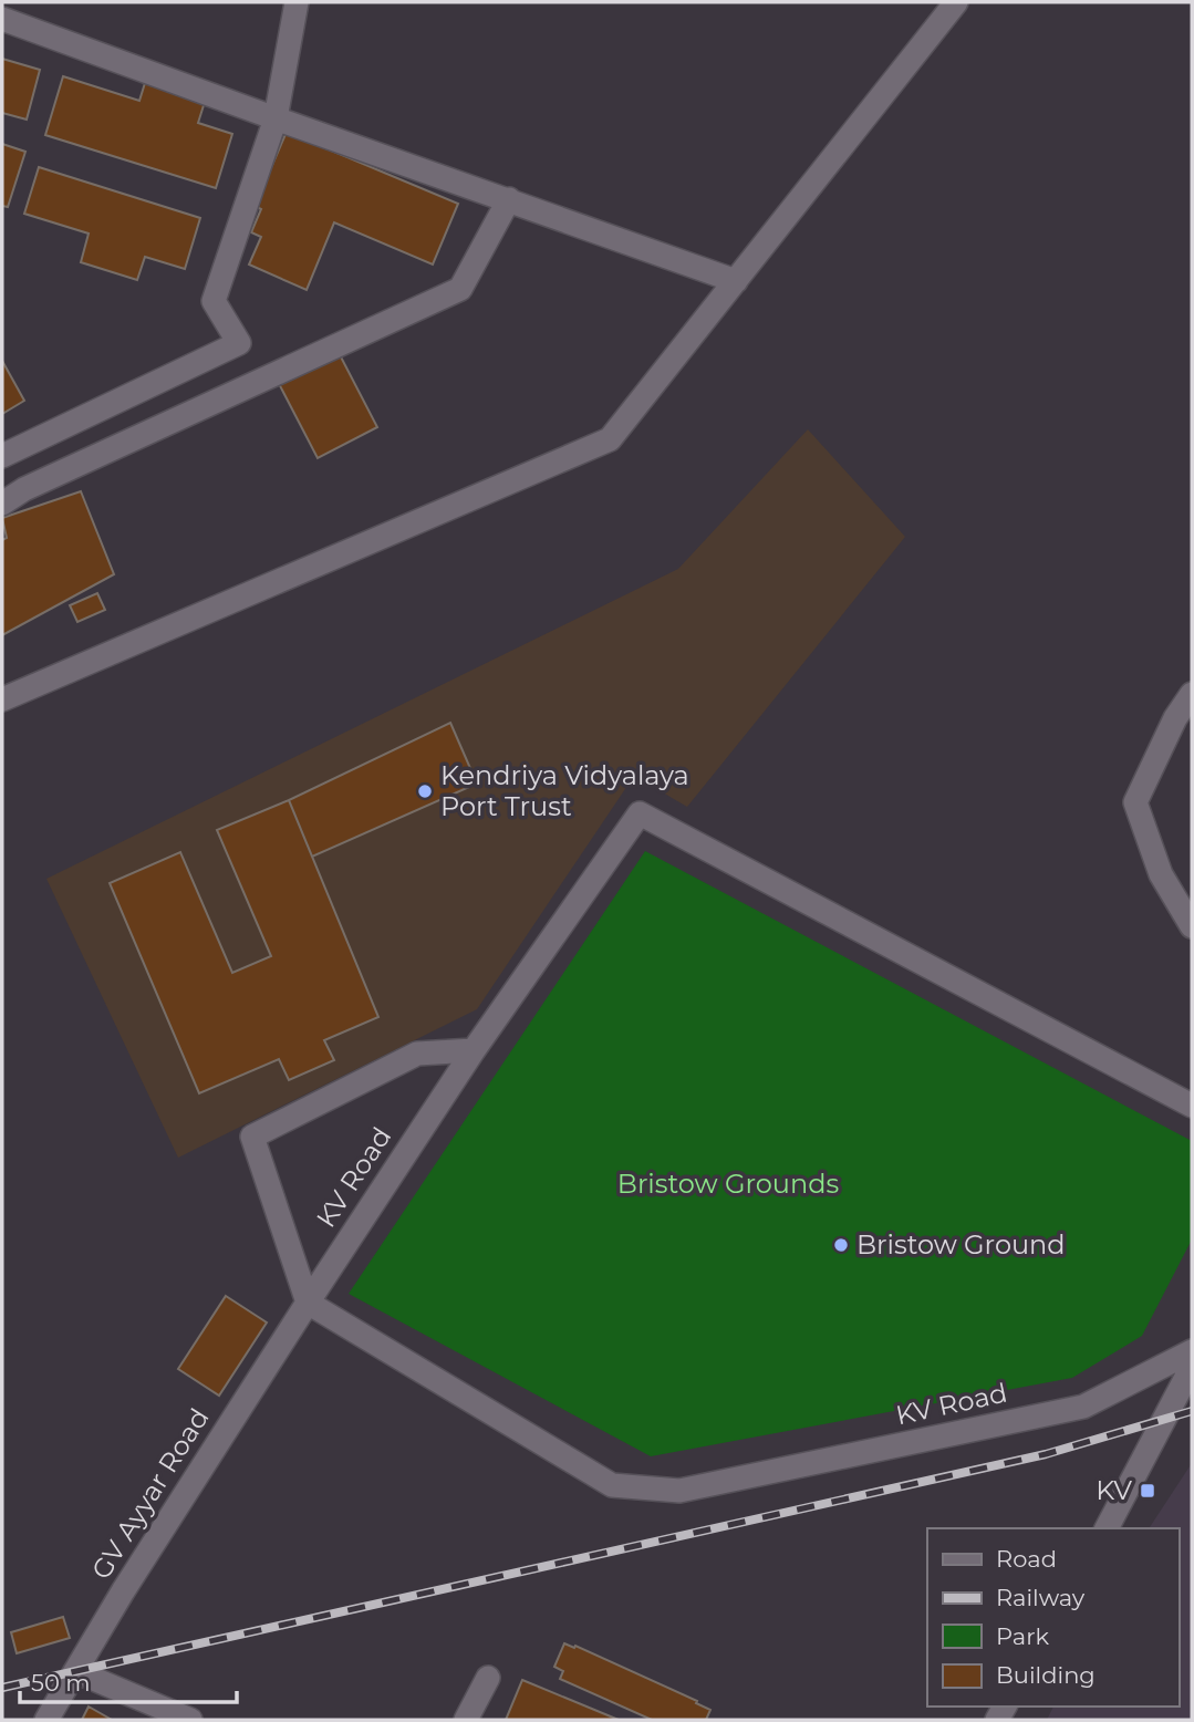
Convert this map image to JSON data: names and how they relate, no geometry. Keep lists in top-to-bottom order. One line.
{"streets":{"street":["KV Road","GV Ayyar Road"]},"crossings":[["KV Road","GV Ayyar Road"]],"parks":["Bristow Grounds"],"places":{"other":["Kendriya Vidyalaya Port Trust","Bristow Ground"],"transit":["KV"]},"legend":["Road","Railway","Park","Building"],"scale_bar":"50 m"}
